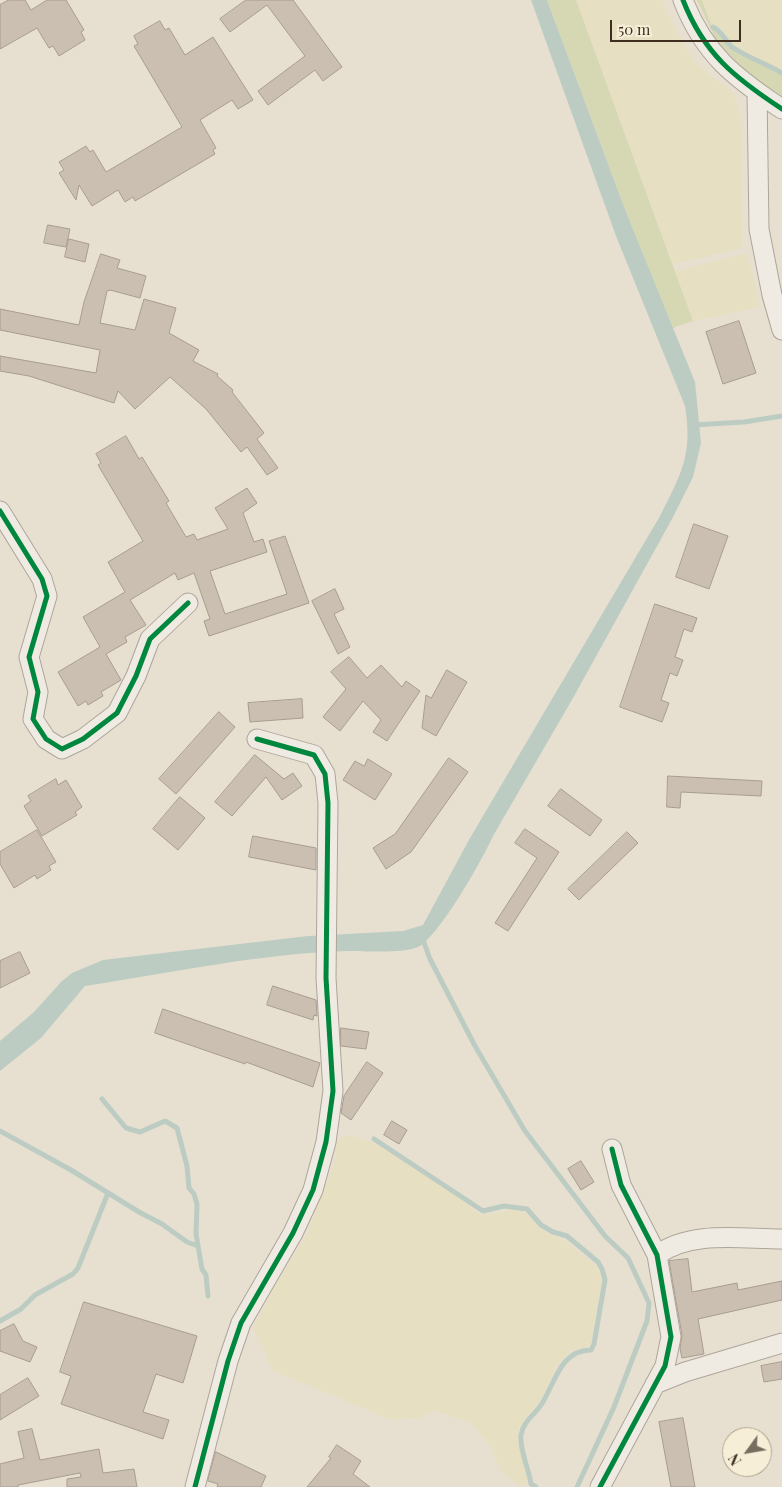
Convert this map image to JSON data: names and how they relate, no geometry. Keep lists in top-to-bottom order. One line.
{"scale_bar":"50 m","north":"bottom left"}
